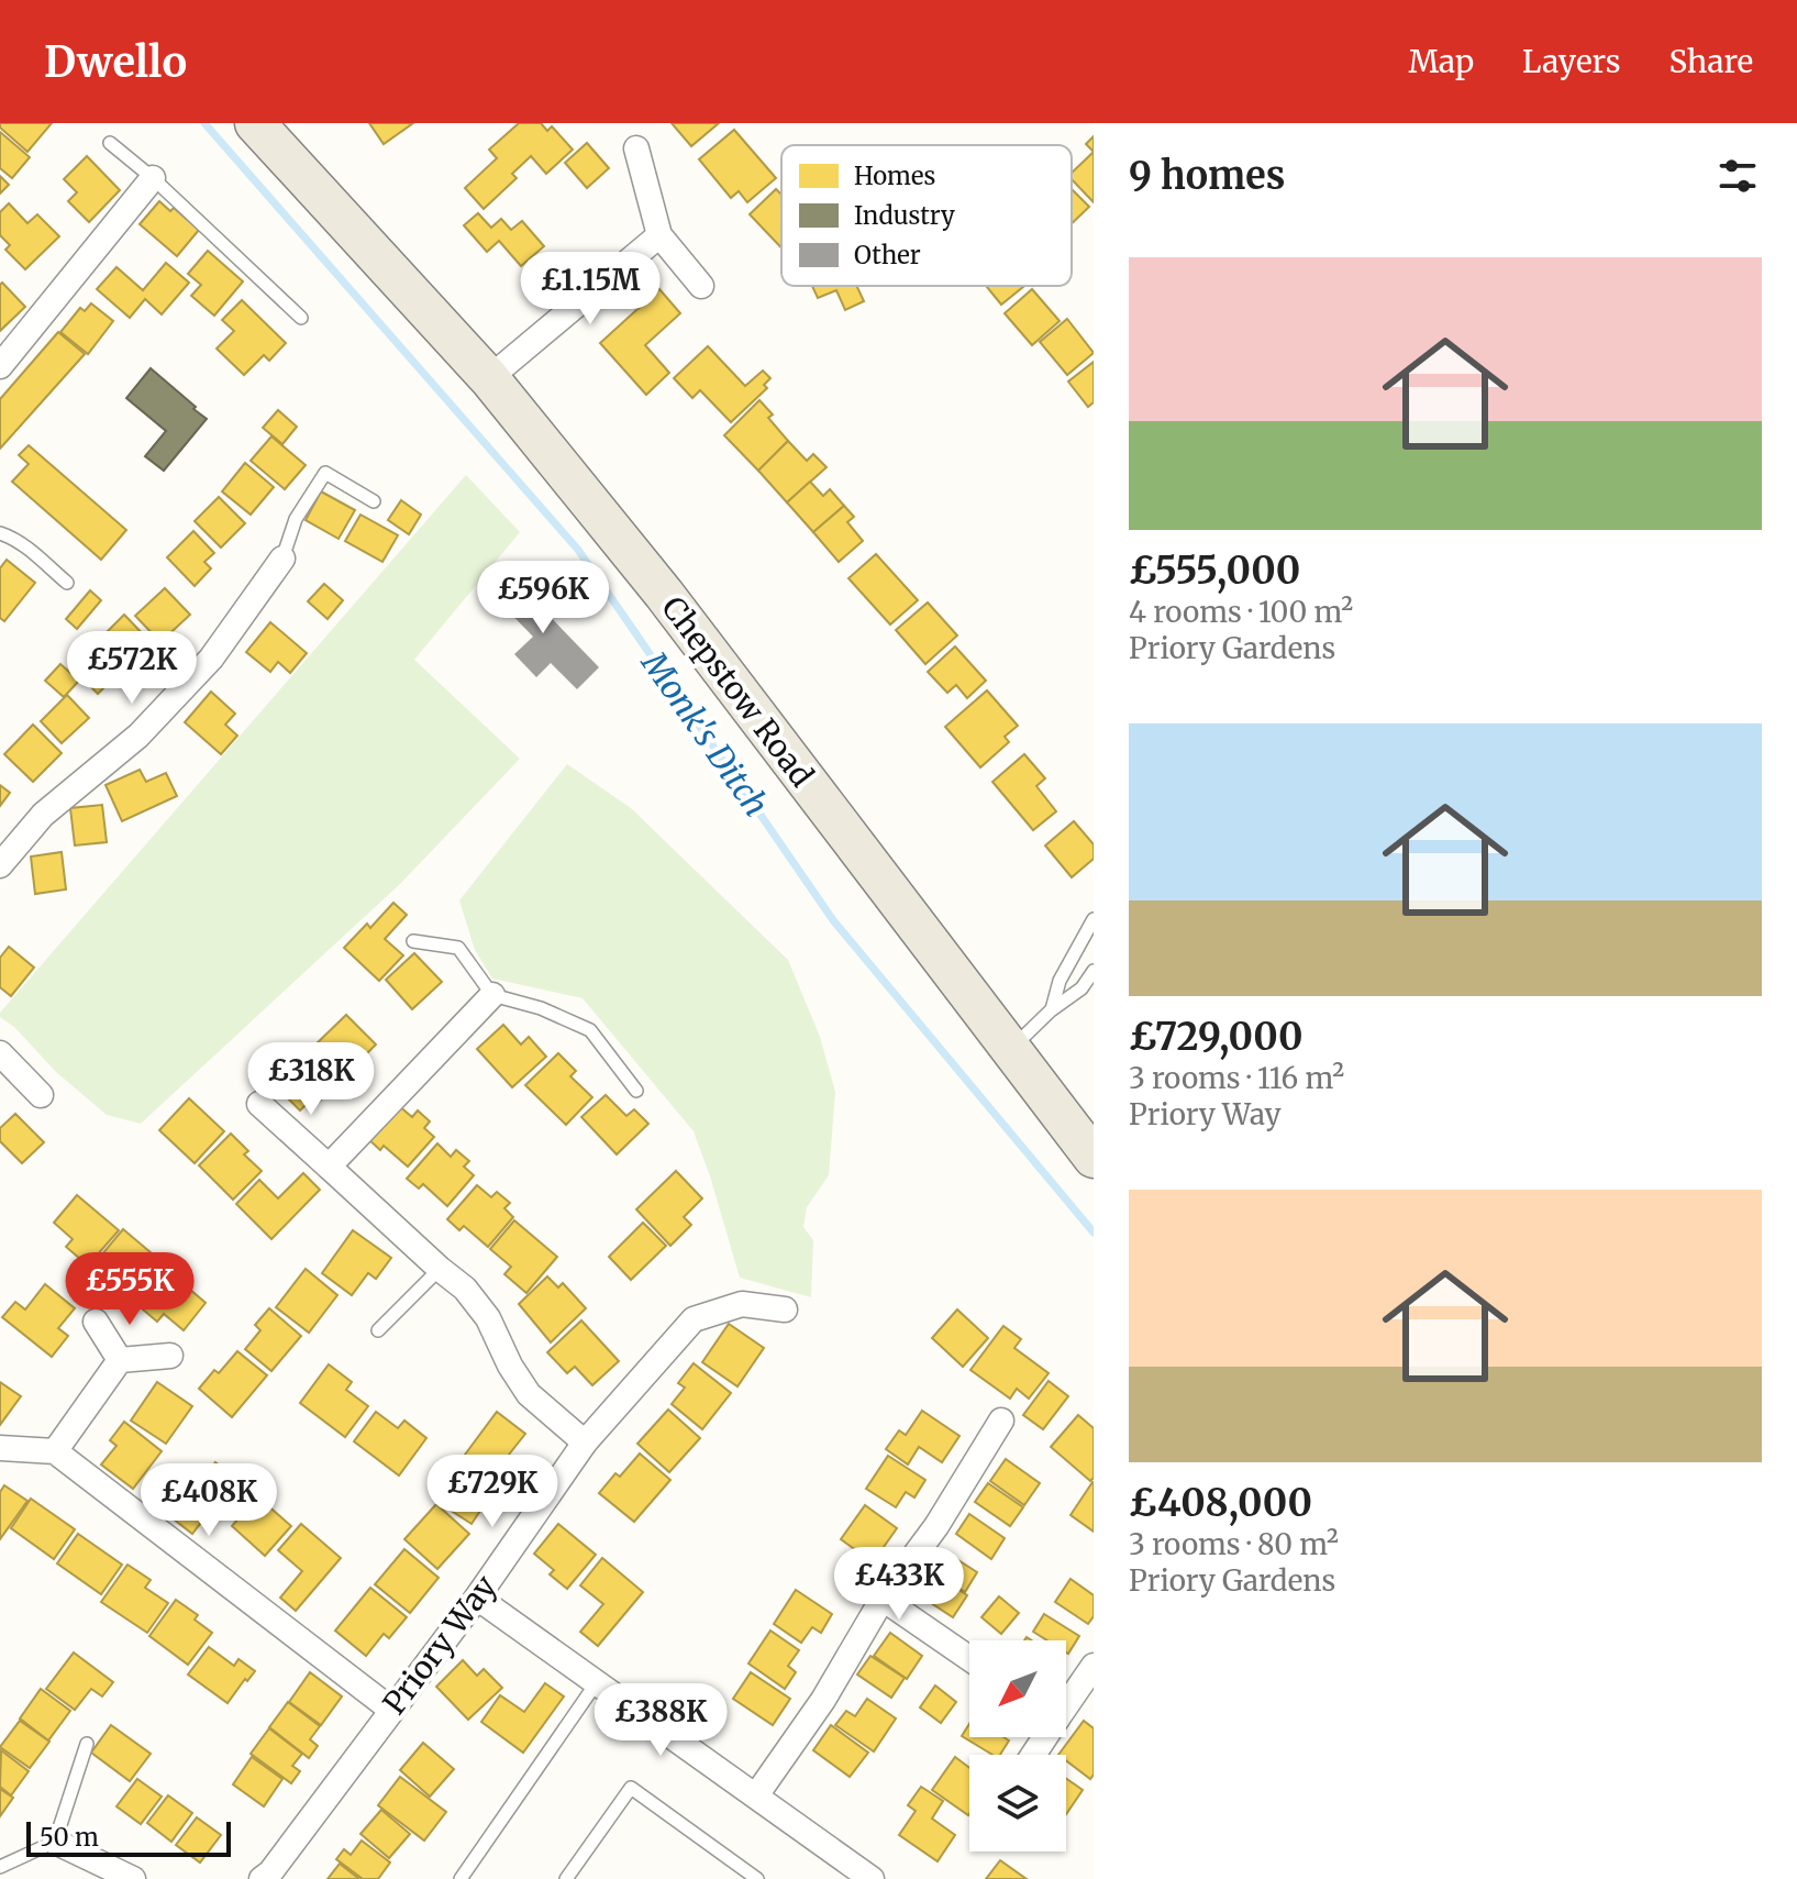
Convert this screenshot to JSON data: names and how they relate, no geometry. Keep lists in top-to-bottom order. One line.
{"streets":{"main road":["Chepstow Road"],"street":["Priory Way"]},"water":["Monk's Ditch"],"legend":["Homes","Industry","Other"],"scale_bar":"50 m","north":"bottom left","page":{"header":"Dwello","nav":["Map","Layers","Share"],"heading":"9 homes","list":[{"name":"£555,000","note":"4 rooms · 100 m² · Priory Gardens"},{"name":"£729,000","note":"3 rooms · 116 m² · Priory Way"},{"name":"£408,000","note":"3 rooms · 80 m² · Priory Gardens"}],"price":["£1.15M","£596K","£572K","£318K","£555K","£729K","£408K","£433K","£388K"],"scale":"50 m"}}
